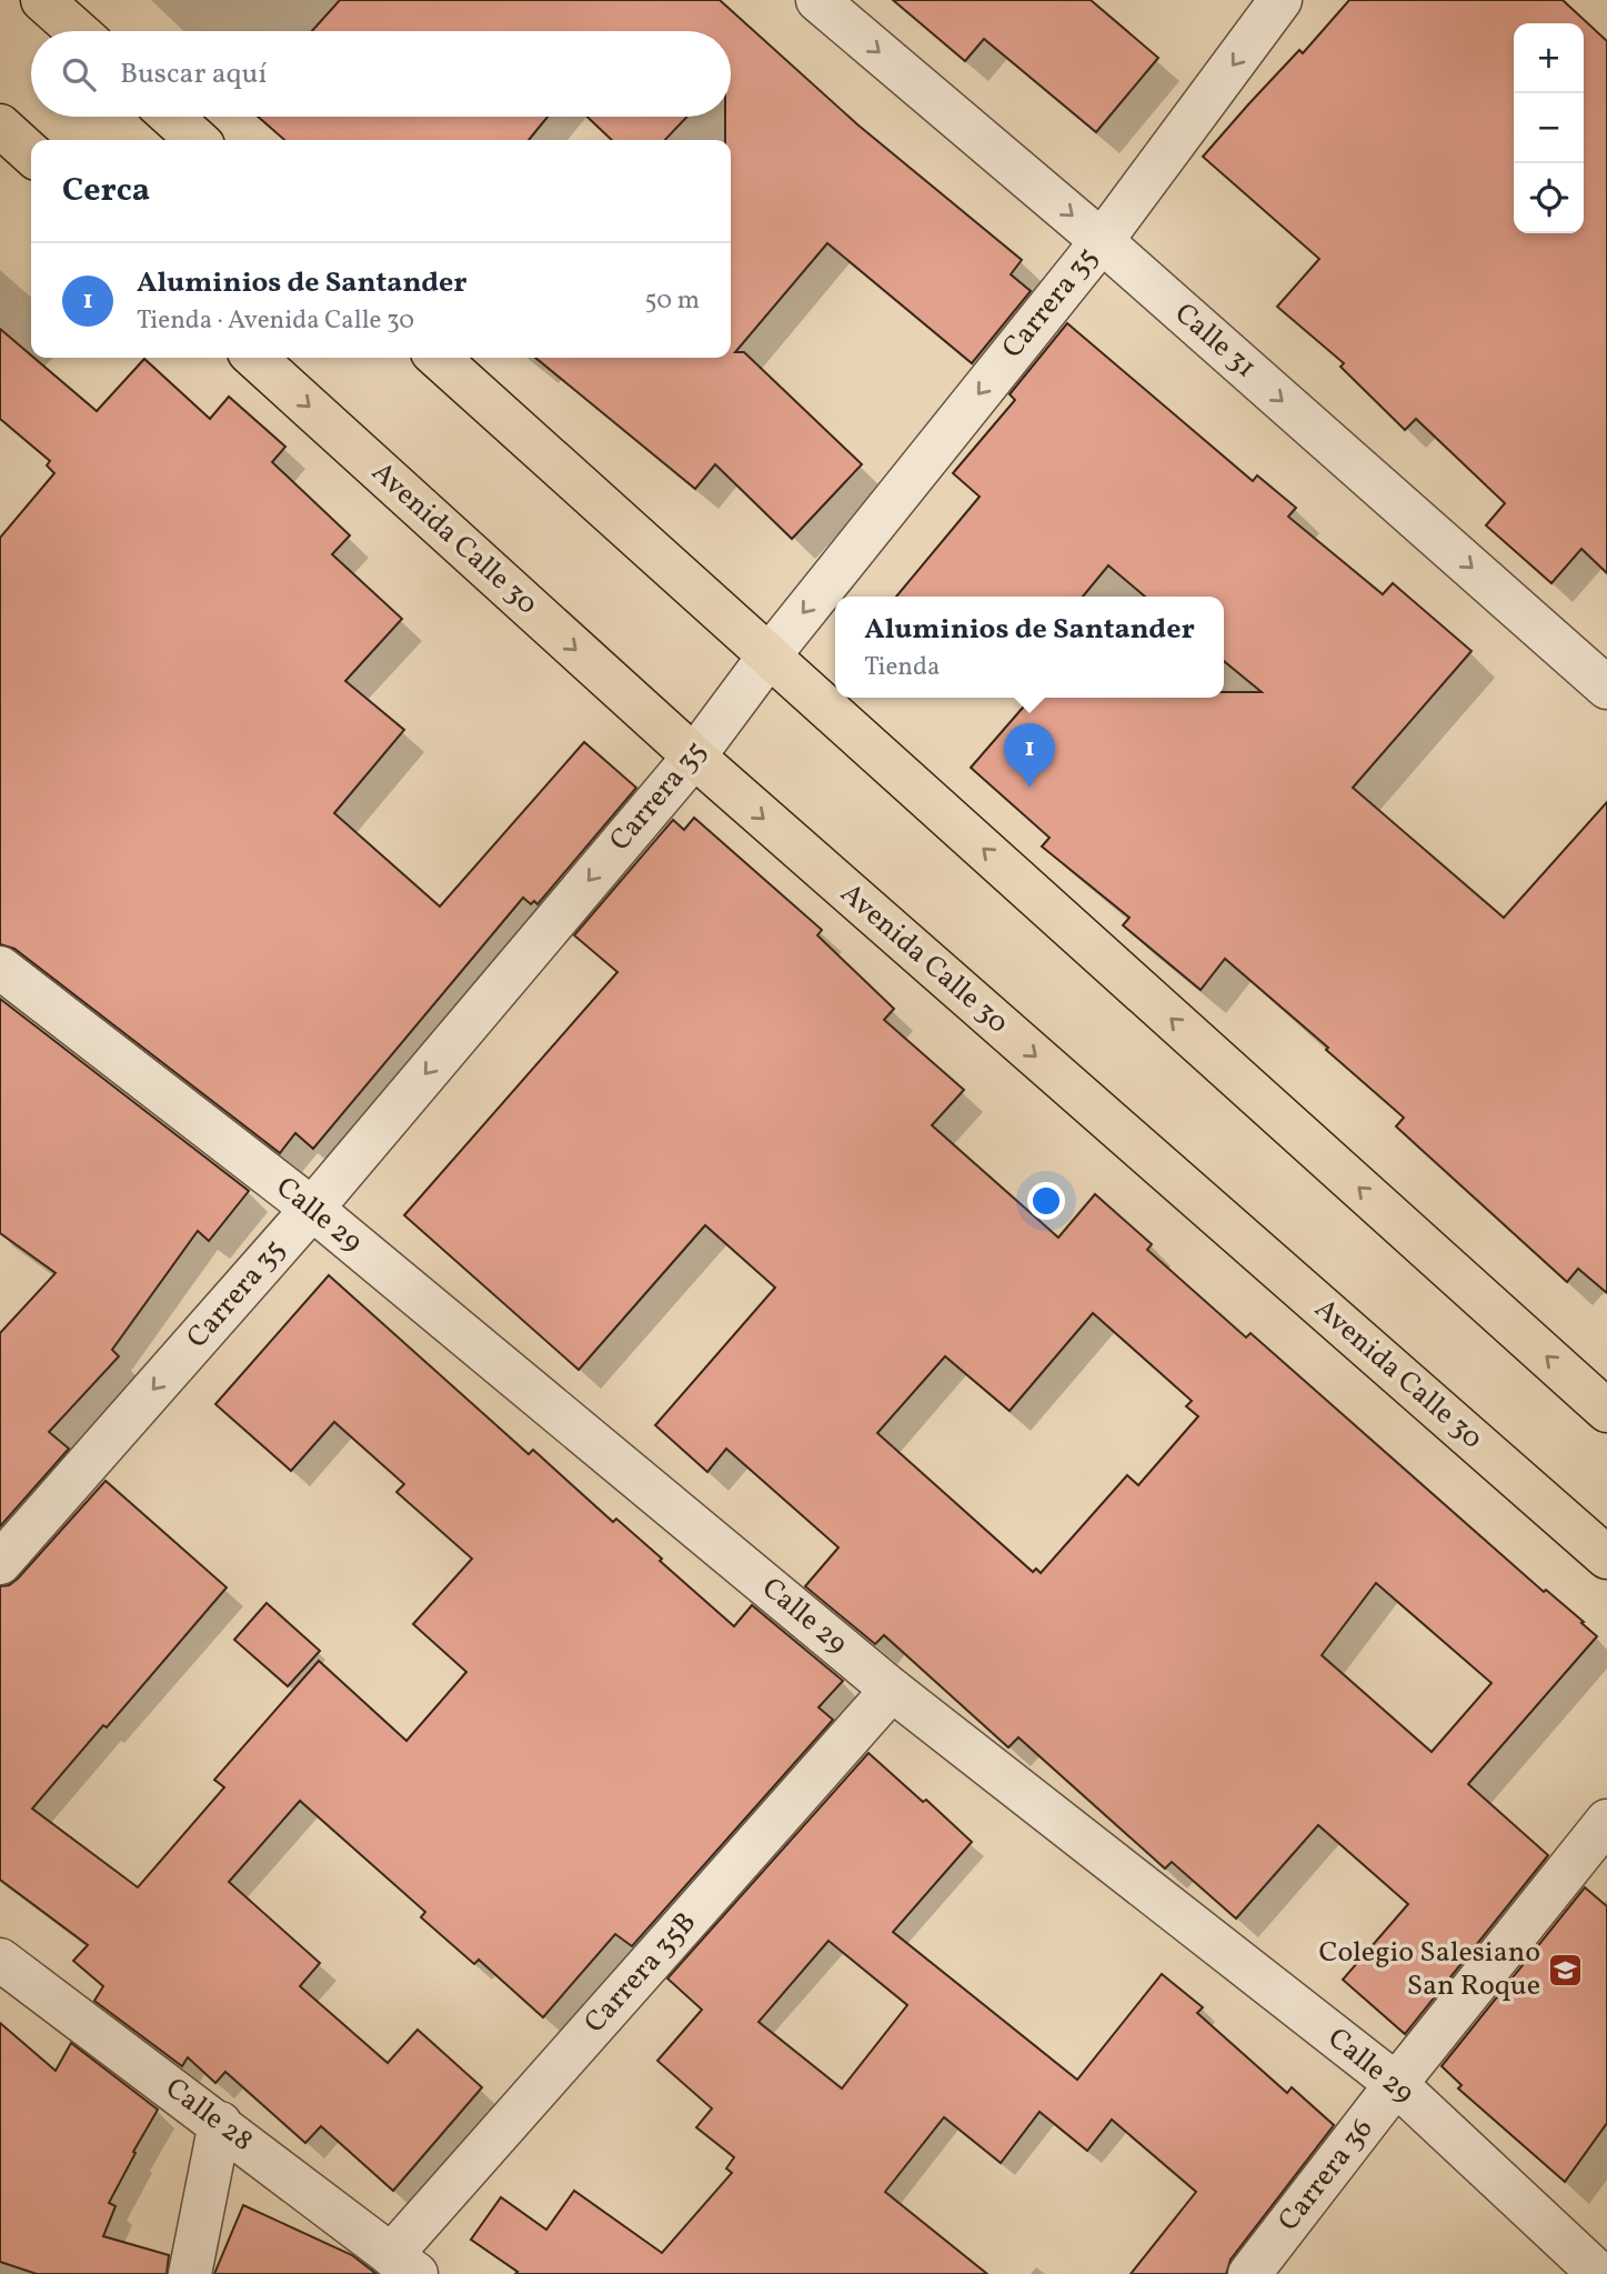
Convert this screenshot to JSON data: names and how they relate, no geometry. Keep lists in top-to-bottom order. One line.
{"streets":{"highway":["Avenida Calle 30"],"street":["Carrera 35","Calle 31","Calle 29","Carrera 35B","Calle 28","Carrera 36"]},"crossings":[["Carrera 35","Calle 31"],["Carrera 35","Avenida Calle 30"],["Carrera 35","Calle 29"],["Calle 29","Carrera 35B"],["Calle 29","Carrera 36"],["Carrera 35B","Calle 28"]],"one_way":["Carrera 35","Calle 31"],"places":{"school or university":["Colegio Salesiano San Roque"]},"page":{"map_buttons":["+","−"],"search":"Buscar aquí","heading":"Cerca","list":[{"mark":"1","name":"Aluminios de Santander","note":"Tienda · Avenida Calle 30","value":"50 m"}],"popup":["Aluminios de Santander","Tienda"],"pins":"1"}}
